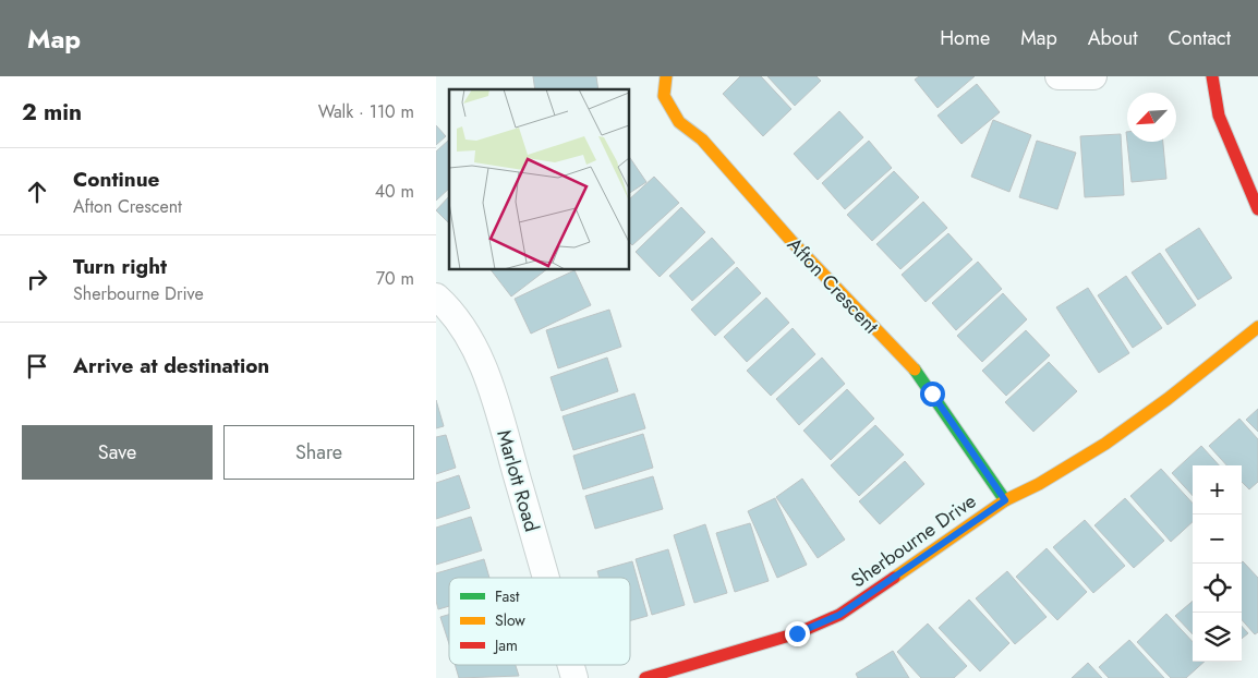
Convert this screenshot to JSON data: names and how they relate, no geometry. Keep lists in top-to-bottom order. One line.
{"streets":{"street":["Afton Crescent","Marlott Road","Sherbourne Drive"]},"crossings":[["Afton Crescent","Sherbourne Drive"]],"legend":["Fast","Slow","Jam"],"north":"bottom left","page":{"header":"Map","nav":["Home","Map","About","Contact"],"heading":["2 min","Walk · 110 m"],"list":[["Continue","Afton Crescent","40 m"],["Turn right","Sherbourne Drive","70 m"],"Arrive at destination"],"buttons":["Save","Share"],"map_buttons":["+","−"]}}
